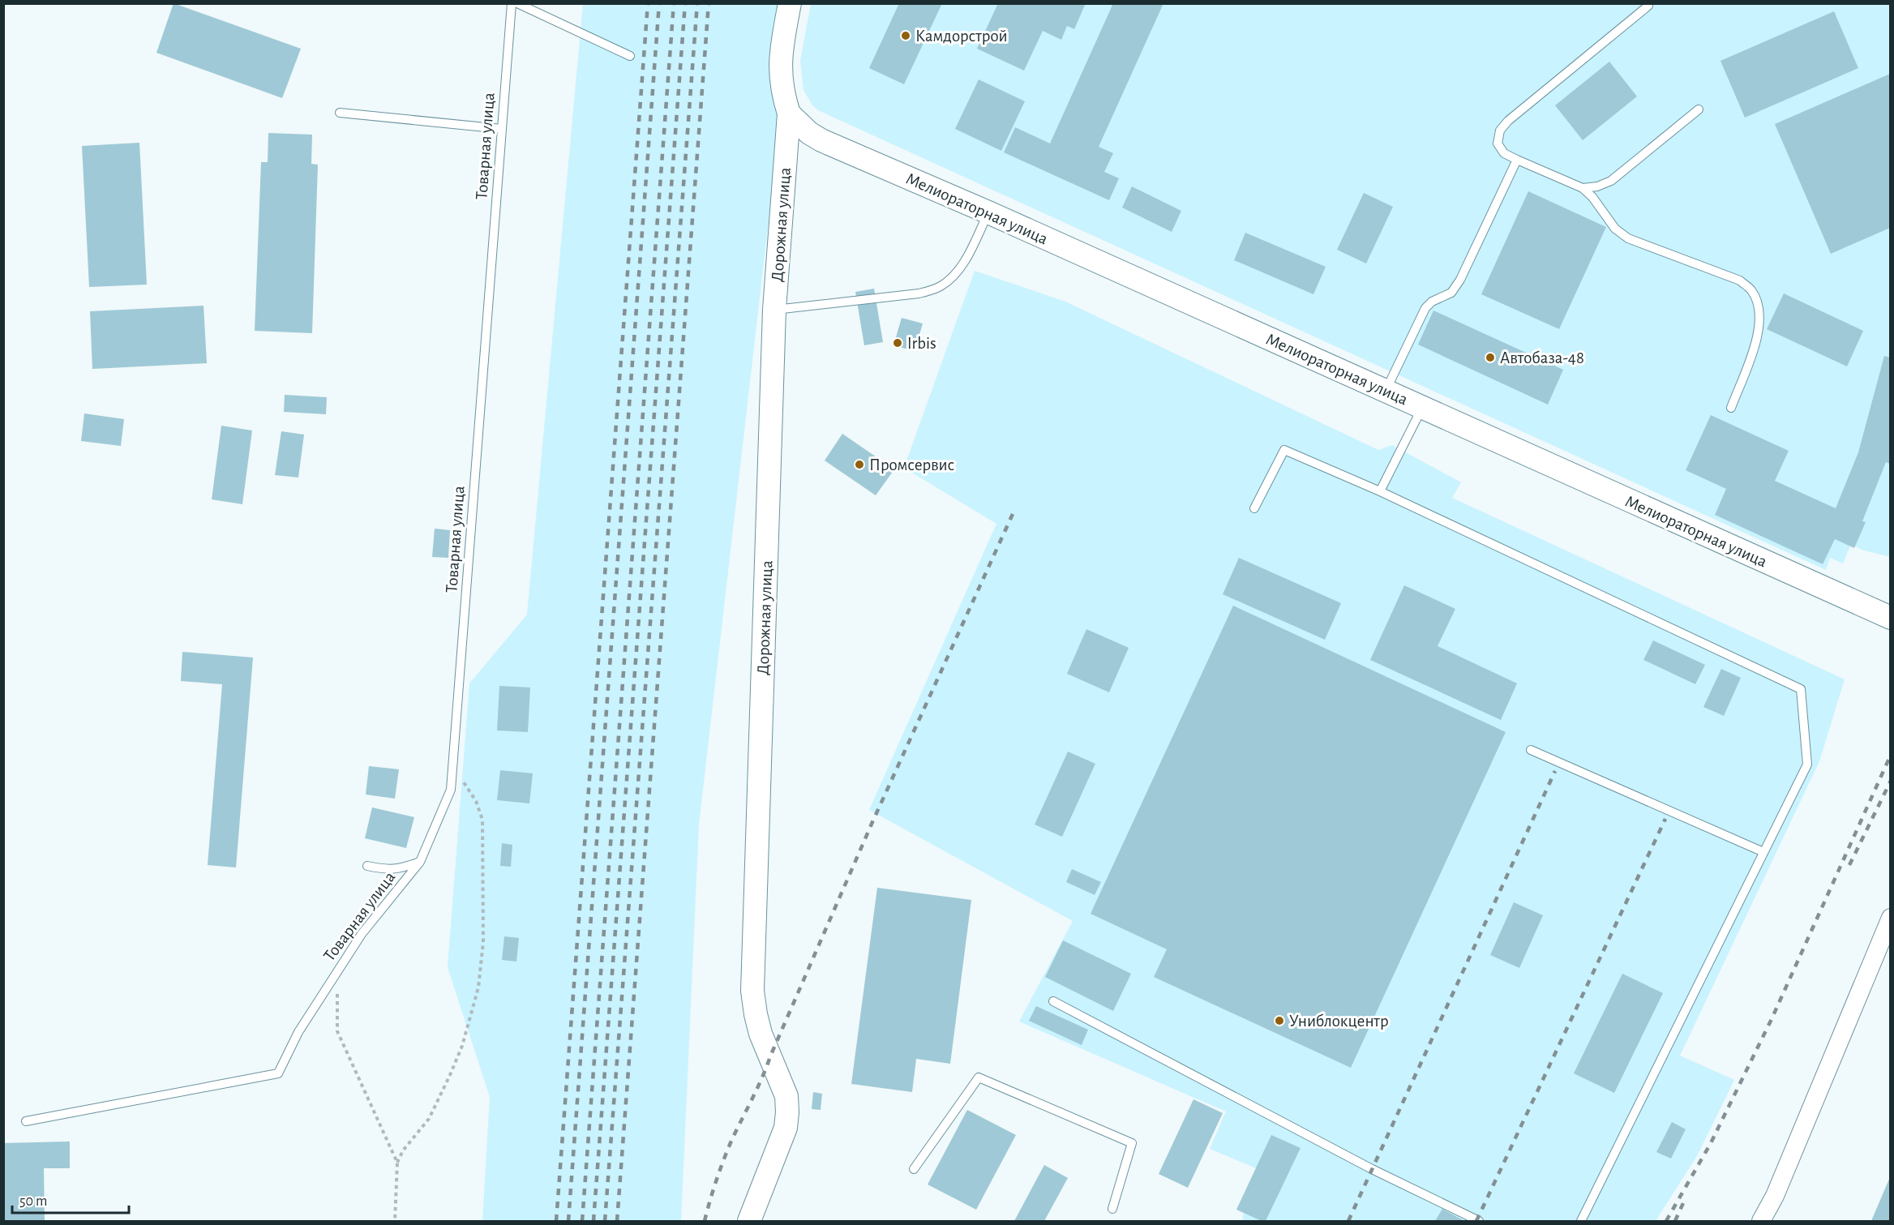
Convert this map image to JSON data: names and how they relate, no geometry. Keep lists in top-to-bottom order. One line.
{"streets":{"street":["Мелиораторная улица","Дорожная улица"],"lane":["Товарная улица"]},"crossings":[["Мелиораторная улица","Дорожная улица"]],"places":["Камдорстрой","Irbis","Автобаза-48","Промсервис","Униблокцентр"],"scale_bar":"50 m"}
